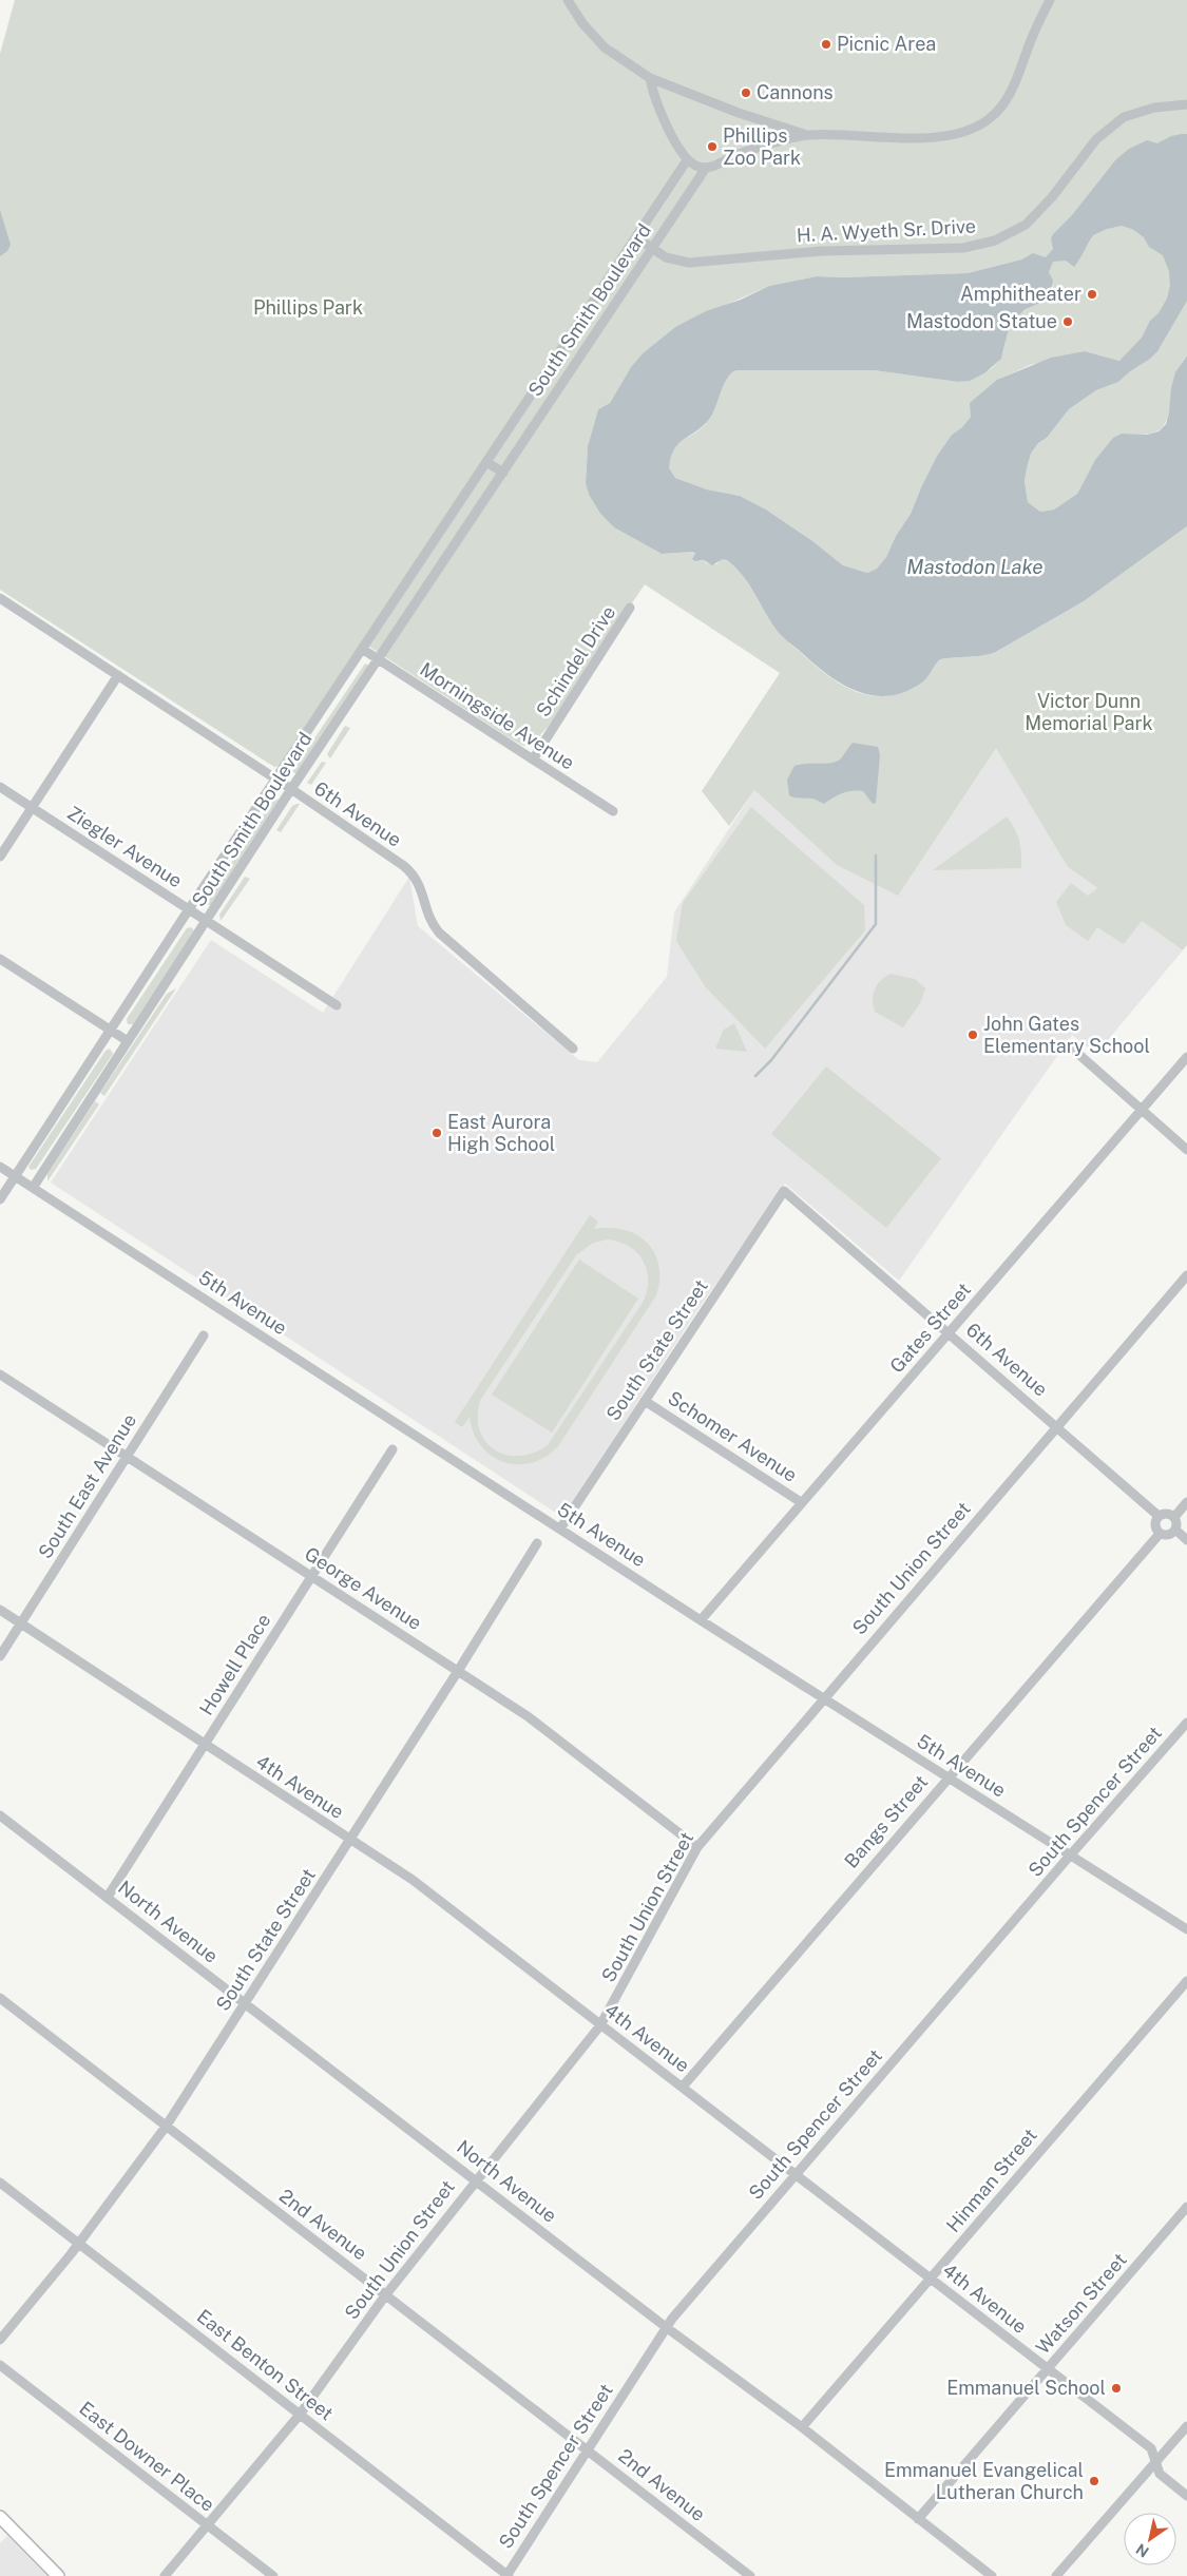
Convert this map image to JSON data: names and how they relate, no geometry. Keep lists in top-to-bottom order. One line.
{"streets":{"street":["H. A. Wyeth Sr. Drive","South Smith Boulevard","Schindel Drive","Morningside Avenue","6th Avenue","Ziegler Avenue","5th Avenue","Gates Street","South State Street","Schomer Avenue","South East Avenue","South Union Street","George Avenue","Howell Place","4th Avenue","South Spencer Street","Bangs Street","North Avenue","Hinman Street","2nd Avenue","Watson Street","East Benton Street","East Downer Place"]},"crossings":[["H. A. Wyeth Sr. Drive","South Smith Boulevard"],["South Smith Boulevard","Morningside Avenue"],["South Smith Boulevard","6th Avenue"],["South Smith Boulevard","Ziegler Avenue"],["South Smith Boulevard","5th Avenue"],["Schindel Drive","Morningside Avenue"],["6th Avenue","Gates Street"],["6th Avenue","South State Street"],["6th Avenue","South Union Street"],["6th Avenue","Bangs Street"],["5th Avenue","Gates Street"],["5th Avenue","South State Street"],["5th Avenue","South Union Street"],["5th Avenue","South Spencer Street"],["5th Avenue","Bangs Street"],["Gates Street","Schomer Avenue"],["South State Street","Schomer Avenue"],["South State Street","George Avenue"],["South State Street","4th Avenue"],["South State Street","North Avenue"],["South State Street","2nd Avenue"],["South State Street","East Benton Street"],["South East Avenue","George Avenue"],["South East Avenue","4th Avenue"],["South Union Street","George Avenue"],["South Union Street","4th Avenue"],["South Union Street","North Avenue"],["South Union Street","2nd Avenue"],["South Union Street","East Benton Street"],["South Union Street","East Downer Place"],["George Avenue","Howell Place"],["Howell Place","4th Avenue"],["Howell Place","North Avenue"],["4th Avenue","South Spencer Street"],["4th Avenue","Bangs Street"],["4th Avenue","Hinman Street"],["4th Avenue","Watson Street"],["South Spencer Street","North Avenue"],["South Spencer Street","2nd Avenue"],["South Spencer Street","East Benton Street"],["North Avenue","Hinman Street"],["North Avenue","Watson Street"]],"water":["Mastodon Lake"],"parks":["Phillips Park","Victor Dunn Memorial Park"],"places":["Picnic Area","Cannons","Phillips Zoo Park","Amphitheater","Mastodon Statue","John Gates Elementary School","East Aurora High School","Emmanuel School","Emmanuel Evangelical Lutheran Church"],"north":"bottom left"}
